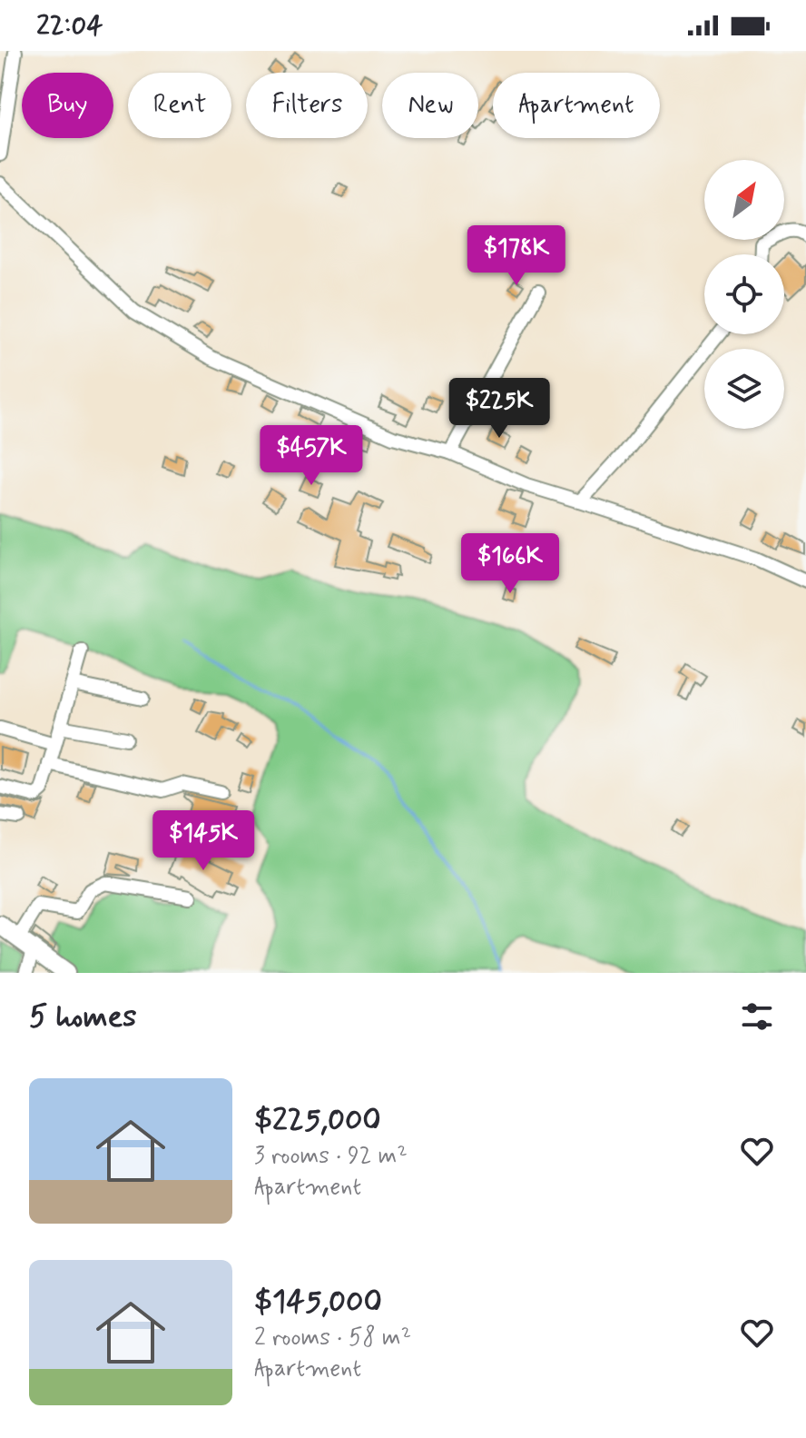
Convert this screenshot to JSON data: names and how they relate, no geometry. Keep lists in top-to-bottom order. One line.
{"north":"top right","page":{"status":"22:04","chip":["Buy","Rent","Filters","New","Apartment"],"price":["$178K","$225K","$457K","$166K","$145K"],"heading":"5 homes","list":[{"name":"$225,000","note":"3 rooms · 92 m² · Apartment"},{"name":"$145,000","note":"2 rooms · 58 m² · Apartment"}]}}
